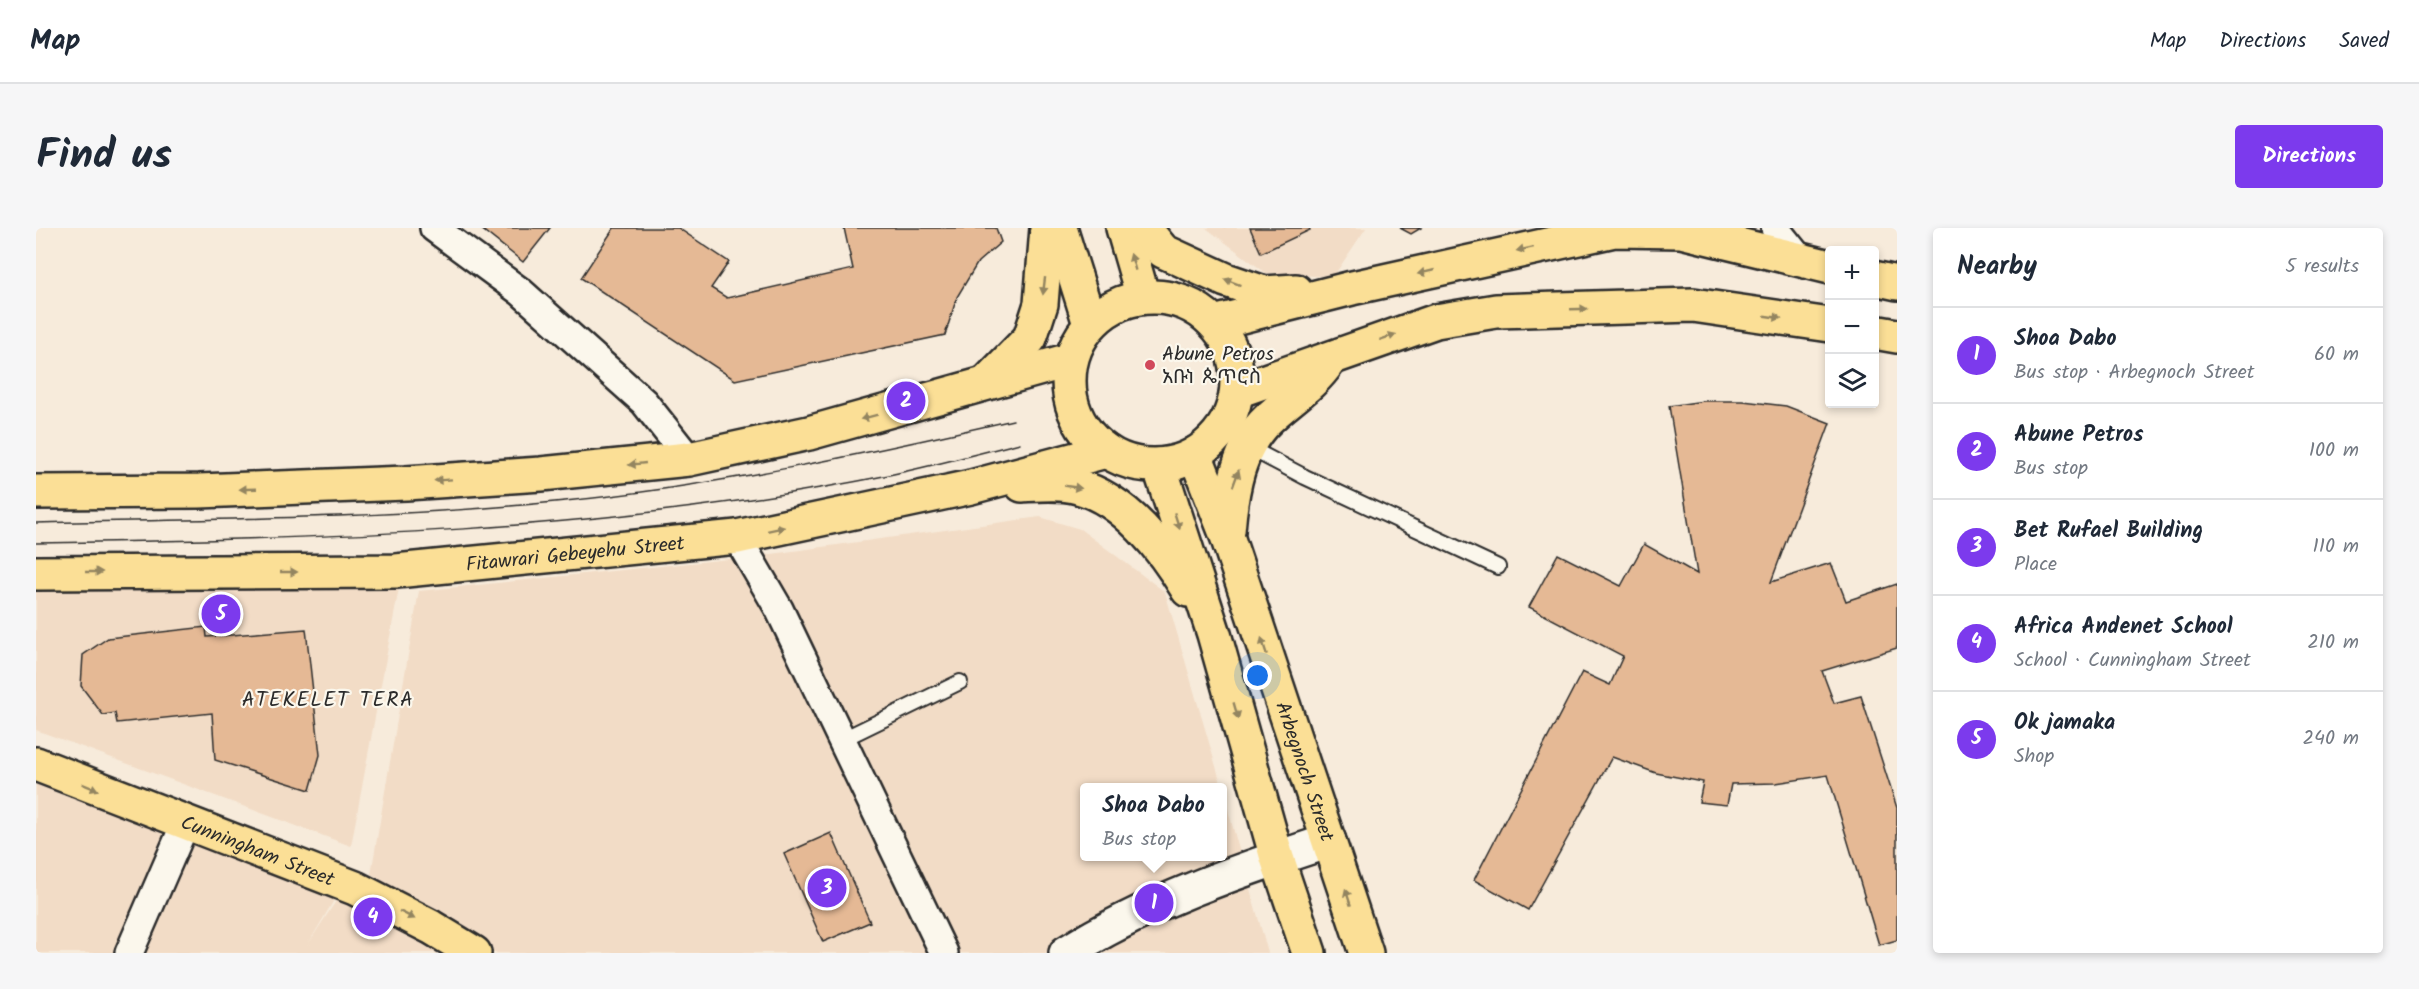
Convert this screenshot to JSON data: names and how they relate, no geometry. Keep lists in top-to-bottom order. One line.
{"streets":{"main road":["Fitawrari Gebeyehu Street","Arbegnoch Street","Cunningham Street"]},"crossings":[["Fitawrari Gebeyehu Street","Arbegnoch Street"]],"one_way":["Cunningham Street"],"districts":["ATEKELET TERA"],"places":["Abune Petros አቡነ ጴጥሮስ"],"page":{"header":"Map","nav":["Map","Directions","Saved"],"title":"Find us","buttons":"Directions","heading":["Nearby","5 results"],"map_buttons":["+","−"],"list":[{"mark":"1","name":"Shoa Dabo","note":"Bus stop · Arbegnoch Street","value":"60 m"},{"mark":"2","name":"Abune Petros","note":"Bus stop","value":"100 m"},{"mark":"3","name":"Bet Rufael Building","note":"Place","value":"110 m"},{"mark":"4","name":"Africa Andenet School","note":"School · Cunningham Street","value":"210 m"},{"mark":"5","name":"Ok jamaka","note":"Shop","value":"240 m"}],"pins":["2","5","3","1","4"],"popup":["Shoa Dabo","Bus stop"]}}
